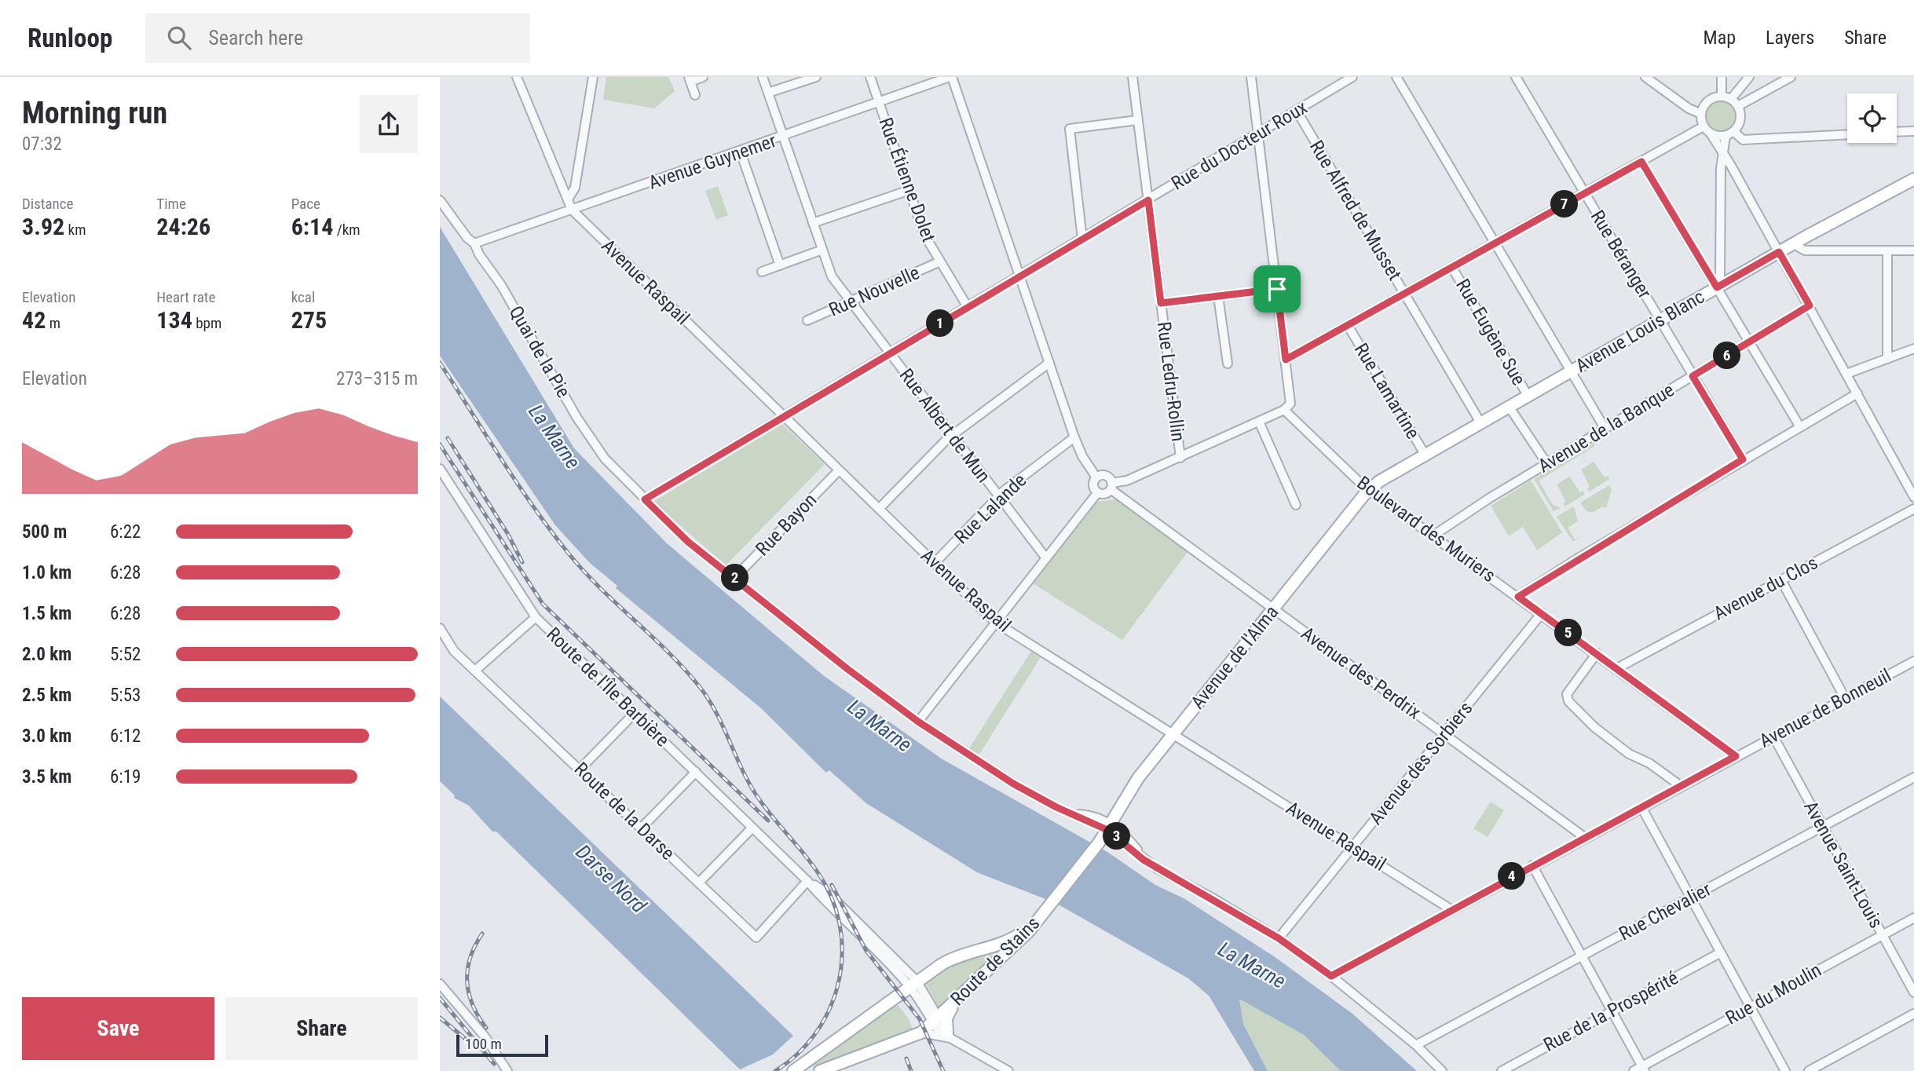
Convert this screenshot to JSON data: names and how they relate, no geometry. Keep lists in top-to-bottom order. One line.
{"streets":{"main road":["Avenue Louis Blanc","Avenue de l'Alma","Route de Stains"],"street":["Rue du Docteur Roux","Avenue Guynemer","Rue Étienne Dolet","Rue Alfred de Musset","Rue Béranger","Avenue Raspail","Rue Nouvelle","Rue Eugène Sue","Quai de la Pie","Rue Ledru-Rollin","Rue Lamartine","Rue Albert de Mun","Avenue de la Banque","Rue Lalande","Rue Bayon","Boulevard des Muriers","Avenue du Clos","Avenue des Perdrix","Route de l'Île Barbière","Avenue de Bonneuil","Avenue des Sorbiers","Route de la Darse","Avenue Saint-Louis","Rue Chevalier","Rue du Moulin","Rue de la Prospérité"]},"crossings":[["Rue du Docteur Roux","Rue Étienne Dolet"],["Rue du Docteur Roux","Rue Alfred de Musset"],["Rue du Docteur Roux","Avenue Raspail"],["Rue du Docteur Roux","Quai de la Pie"],["Rue du Docteur Roux","Rue Ledru-Rollin"],["Rue du Docteur Roux","Rue Albert de Mun"],["Avenue Guynemer","Rue Étienne Dolet"],["Avenue Guynemer","Avenue Raspail"],["Avenue Guynemer","Quai de la Pie"],["Avenue Guynemer","Rue Albert de Mun"],["Rue Étienne Dolet","Rue Nouvelle"],["Rue Alfred de Musset","Avenue Louis Blanc"],["Rue Béranger","Avenue Louis Blanc"],["Rue Béranger","Avenue de la Banque"],["Avenue Raspail","Rue Lalande"],["Avenue Raspail","Rue Bayon"],["Avenue Raspail","Avenue de l'Alma"],["Avenue Raspail","Avenue de Bonneuil"],["Avenue Raspail","Avenue des Sorbiers"],["Rue Nouvelle","Rue Albert de Mun"],["Avenue Louis Blanc","Rue Eugène Sue"],["Avenue Louis Blanc","Rue Lamartine"],["Avenue Louis Blanc","Boulevard des Muriers"],["Avenue Louis Blanc","Avenue de l'Alma"],["Quai de la Pie","Rue Bayon"],["Quai de la Pie","Avenue de l'Alma"],["Quai de la Pie","Avenue de Bonneuil"],["Quai de la Pie","Avenue des Sorbiers"],["Quai de la Pie","Rue Chevalier"],["Rue Albert de Mun","Rue Lalande"],["Avenue de la Banque","Boulevard des Muriers"],["Boulevard des Muriers","Avenue du Clos"],["Boulevard des Muriers","Avenue de l'Alma"],["Boulevard des Muriers","Avenue de Bonneuil"],["Boulevard des Muriers","Avenue des Sorbiers"],["Avenue de l'Alma","Avenue des Perdrix"],["Avenue de l'Alma","Route de Stains"],["Avenue des Perdrix","Avenue de Bonneuil"],["Avenue des Perdrix","Avenue des Sorbiers"],["Route de l'Île Barbière","Route de la Darse"],["Route de l'Île Barbière","Route de Stains"],["Avenue de Bonneuil","Avenue Saint-Louis"],["Avenue Saint-Louis","Rue Chevalier"],["Avenue Saint-Louis","Rue du Moulin"]],"water":["La Marne","Darse Nord"],"scale_bar":"100 m","page":{"header":"Runloop","search":"Search here","nav":["Map","Layers","Share"],"heading":["Morning run","07:32"],"stats":[["Distance","3.92 km"],["Time","24:26"],["Pace","6:14 /km"],["Elevation","42 m"],["Heart rate","134 bpm"],["kcal","275"]],"pins":["7","1","6","2","5","3","4"],"chart":["Elevation","273–315 m"],"list":[{"name":"500 m","note":"6:22"},{"name":"1.0 km","note":"6:28"},{"name":"1.5 km","note":"6:28"},{"name":"2.0 km","note":"5:52"},{"name":"2.5 km","note":"5:53"},{"name":"3.0 km","note":"6:12"},{"name":"3.5 km","note":"6:19"}],"buttons":["Save","Share"],"scale":"100 m"}}
